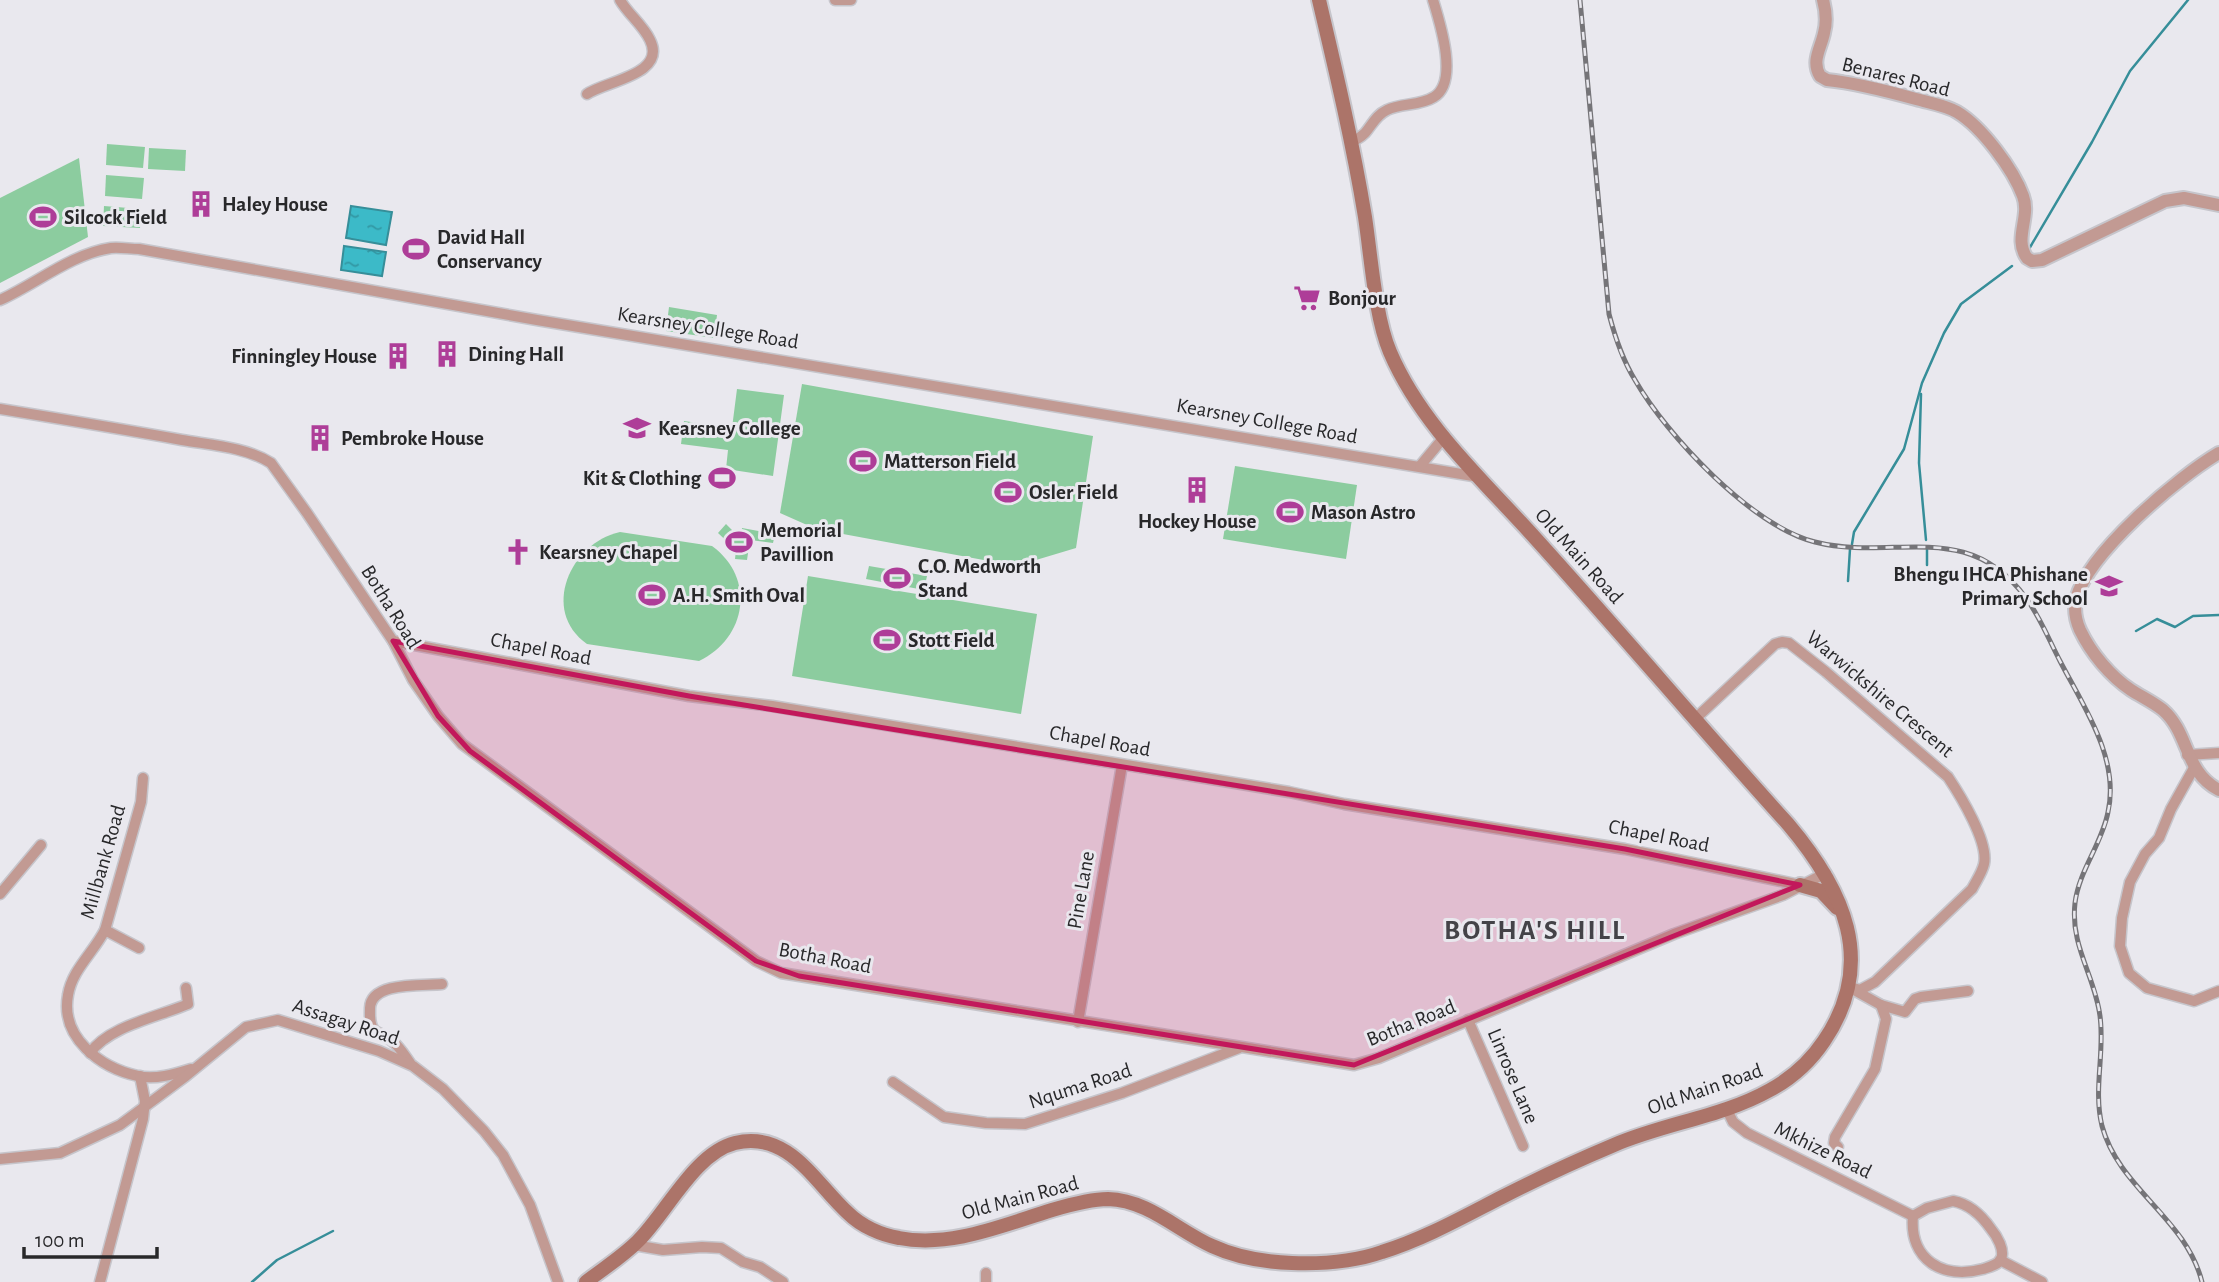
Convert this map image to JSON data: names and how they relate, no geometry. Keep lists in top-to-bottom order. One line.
{"streets":{"main road":["Old Main Road"],"street":["Benares Road","Kearsney College Road","Botha Road","Chapel Road","Warwickshire Crescent","Millbank Road","Pine Lane","Assagay Road","Linrose Lane","Nquma Road","Mkhize Road"]},"crossings":[["Kearsney College Road","Old Main Road"],["Old Main Road","Botha Road"],["Old Main Road","Warwickshire Crescent"],["Old Main Road","Mkhize Road"],["Botha Road","Chapel Road"],["Botha Road","Pine Lane"],["Botha Road","Linrose Lane"],["Botha Road","Nquma Road"],["Chapel Road","Pine Lane"],["Millbank Road","Assagay Road"]],"districts":["BOTHA'S HILL"],"places":{"building":["Haley House","Dining Hall","Finningley House","Pembroke House","Hockey House"],"sports":["Silcock Field","David Hall Conservancy","Matterson Field","Kit & Clothing","Osler Field","Mason Astro","Memorial Pavillion","C.O. Medworth Stand","A.H. Smith Oval","Stott Field"],"supermarket":["Bonjour"],"school or university":["Kearsney College","Bhengu IHCA Phishane Primary School"],"church":["Kearsney Chapel"]},"scale_bar":"100 m"}
